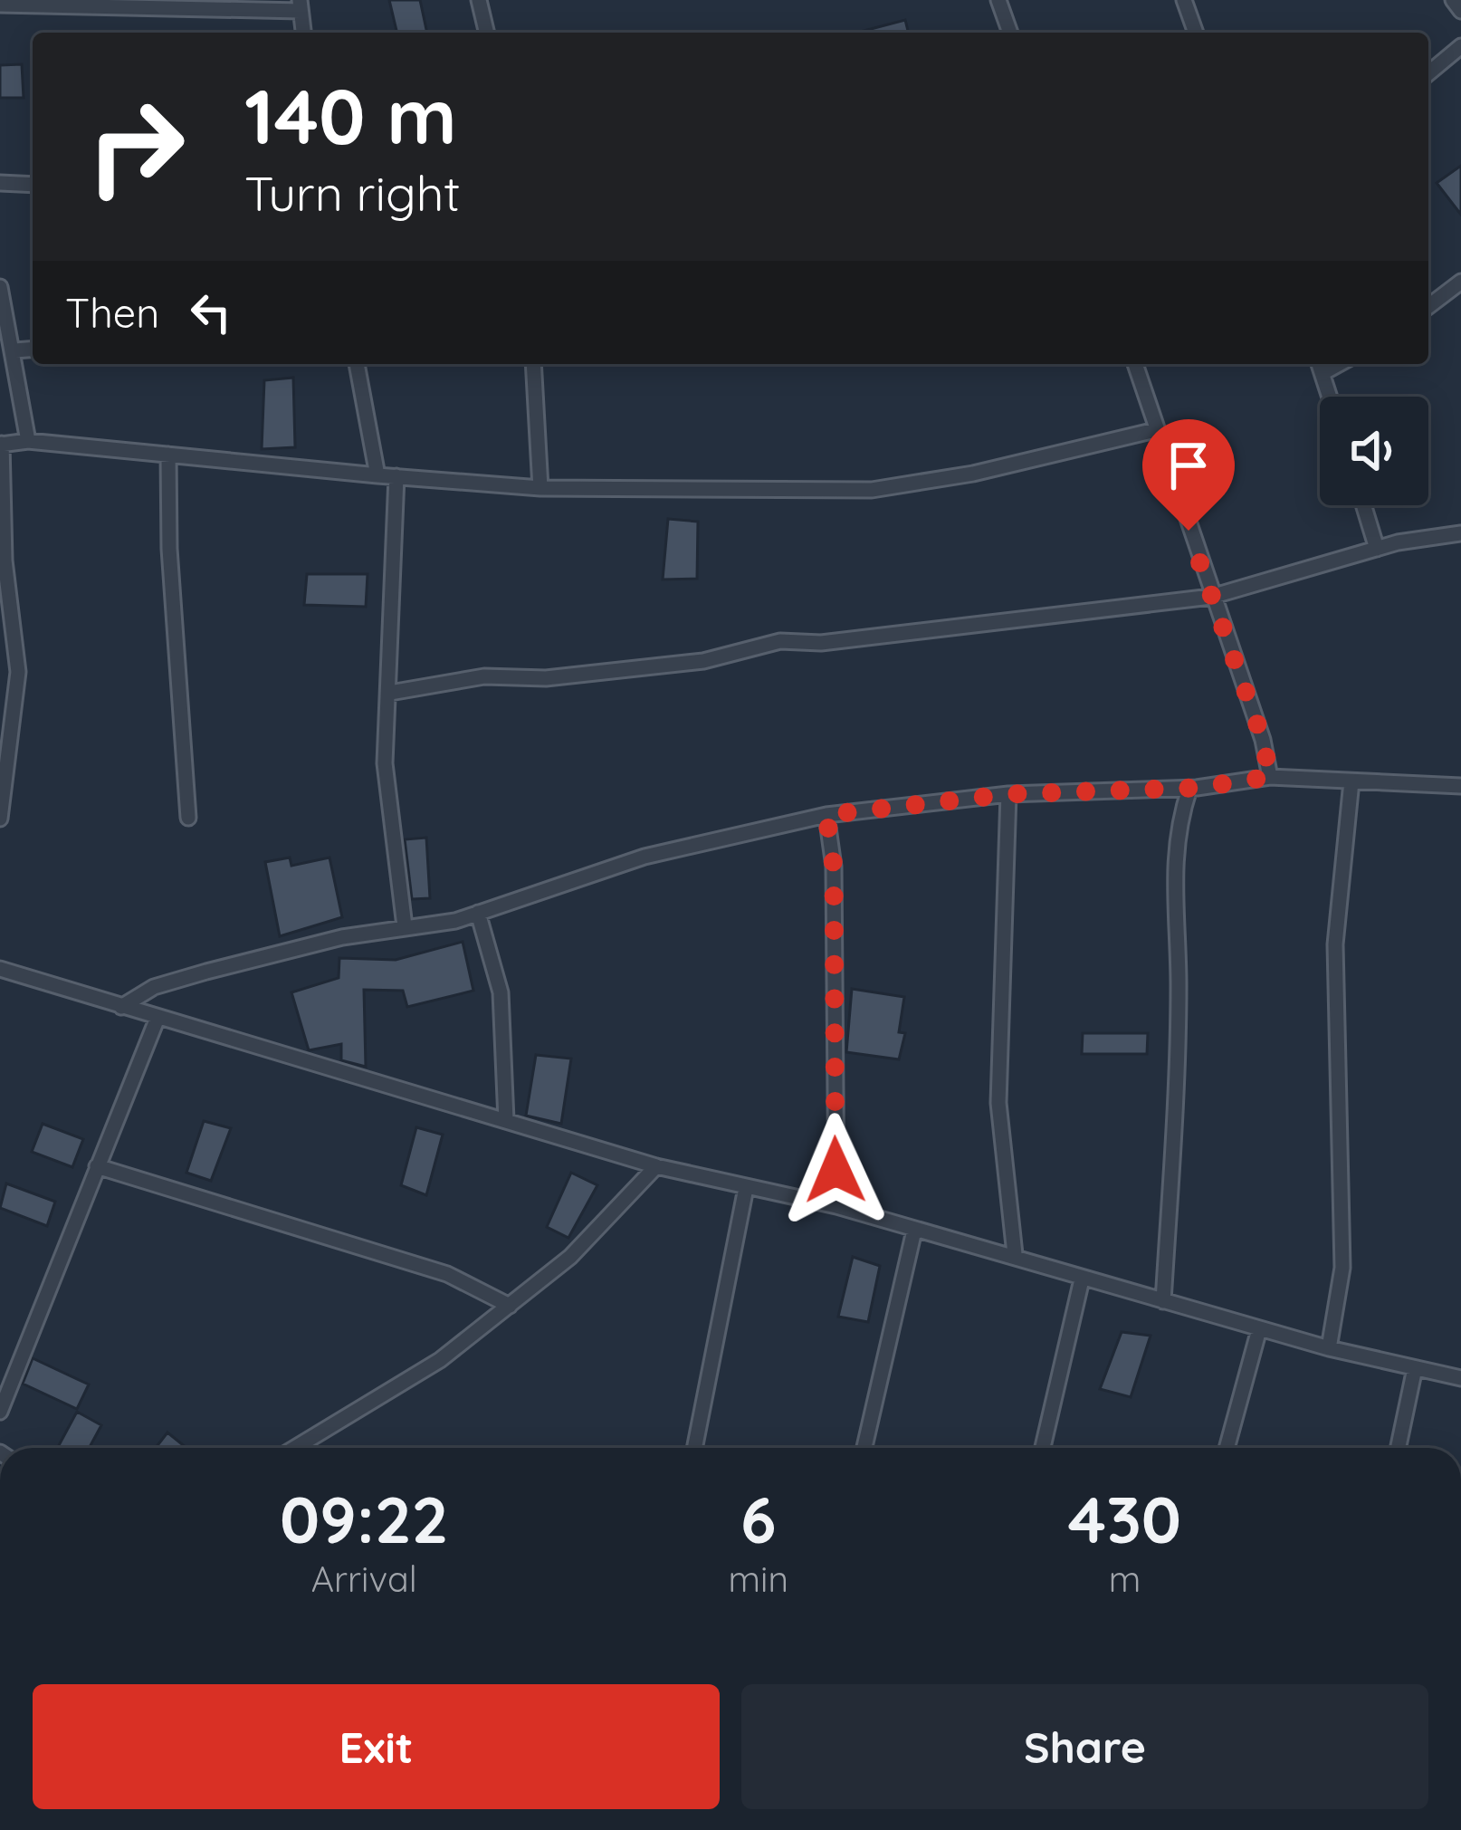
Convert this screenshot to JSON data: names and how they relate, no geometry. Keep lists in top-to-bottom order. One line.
{"page":{"turn":["140 m","Turn right"],"then":"Then","eta":["09:22","Arrival","6","min","430","m"],"buttons":["Exit","Share"]}}
